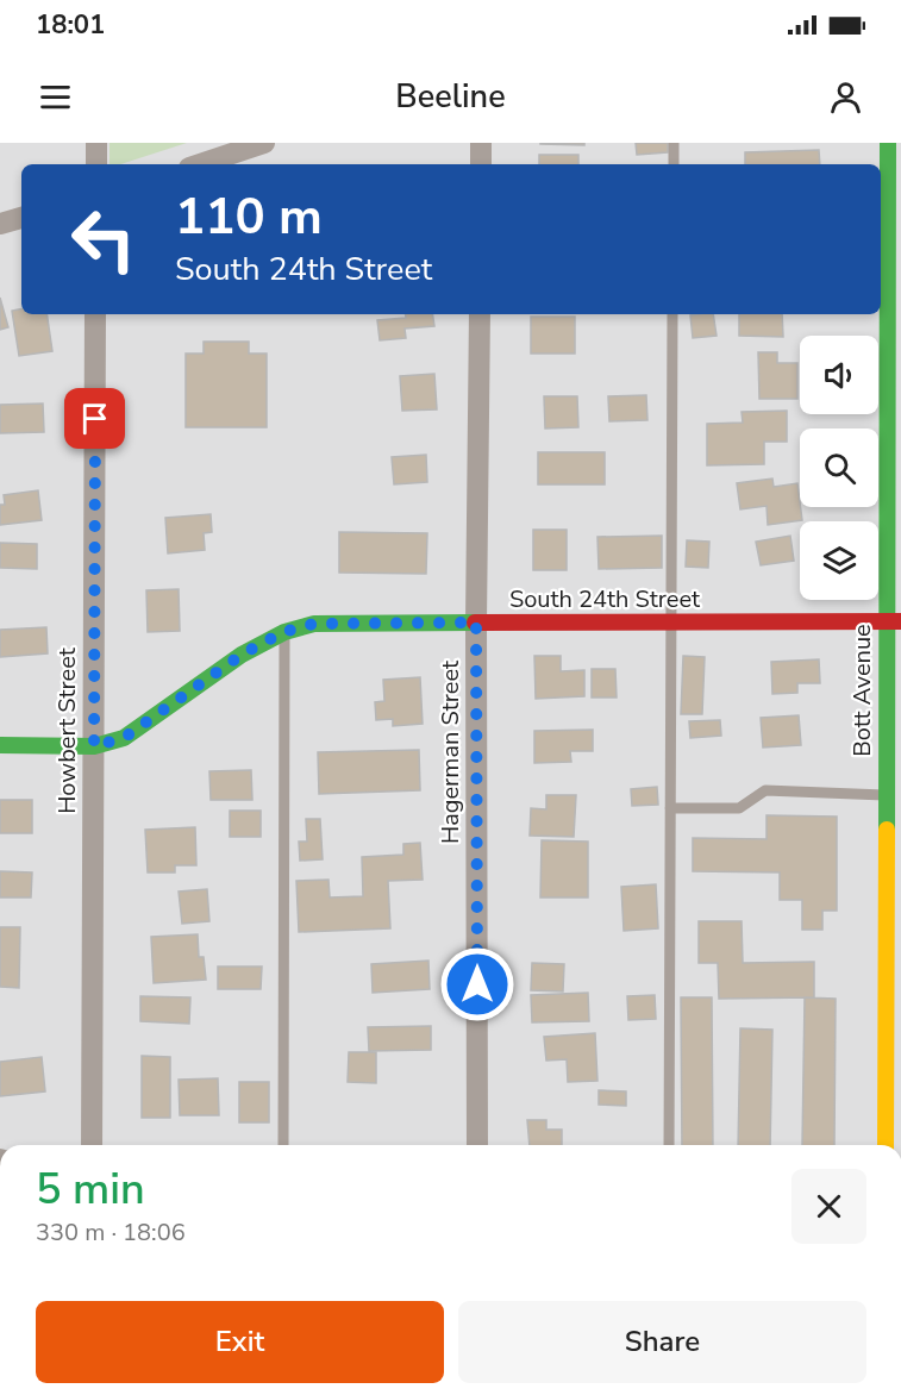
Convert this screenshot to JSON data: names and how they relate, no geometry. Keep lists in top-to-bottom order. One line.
{"streets":{"street":["South 24th Street","Bott Avenue","Howbert Street","Hagerman Street"]},"crossings":[["South 24th Street","Bott Avenue"],["South 24th Street","Howbert Street"],["South 24th Street","Hagerman Street"]],"page":{"status":"18:01","header":"Beeline","turn":["110 m","South 24th Street"],"heading":["5 min","330 m · 18:06"],"buttons":["Exit","Share"]}}
